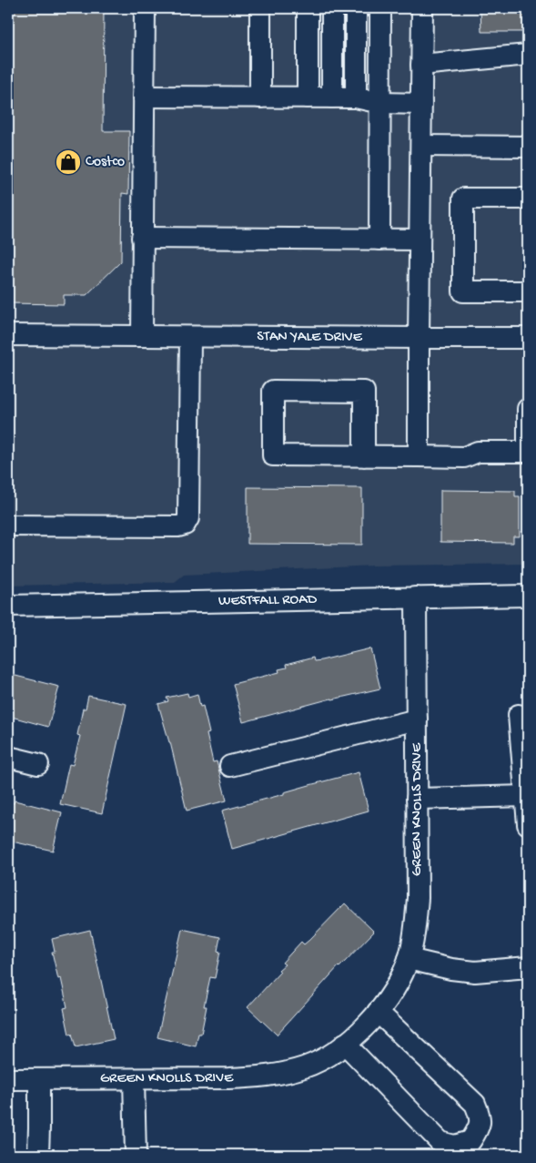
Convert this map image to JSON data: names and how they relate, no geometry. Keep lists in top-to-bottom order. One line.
{"streets":{"street":["STAN YALE DRIVE","WESTFALL ROAD","GREEN KNOLLS DRIVE"]},"crossings":[["WESTFALL ROAD","GREEN KNOLLS DRIVE"]],"places":{"shop":["Costco"]}}
